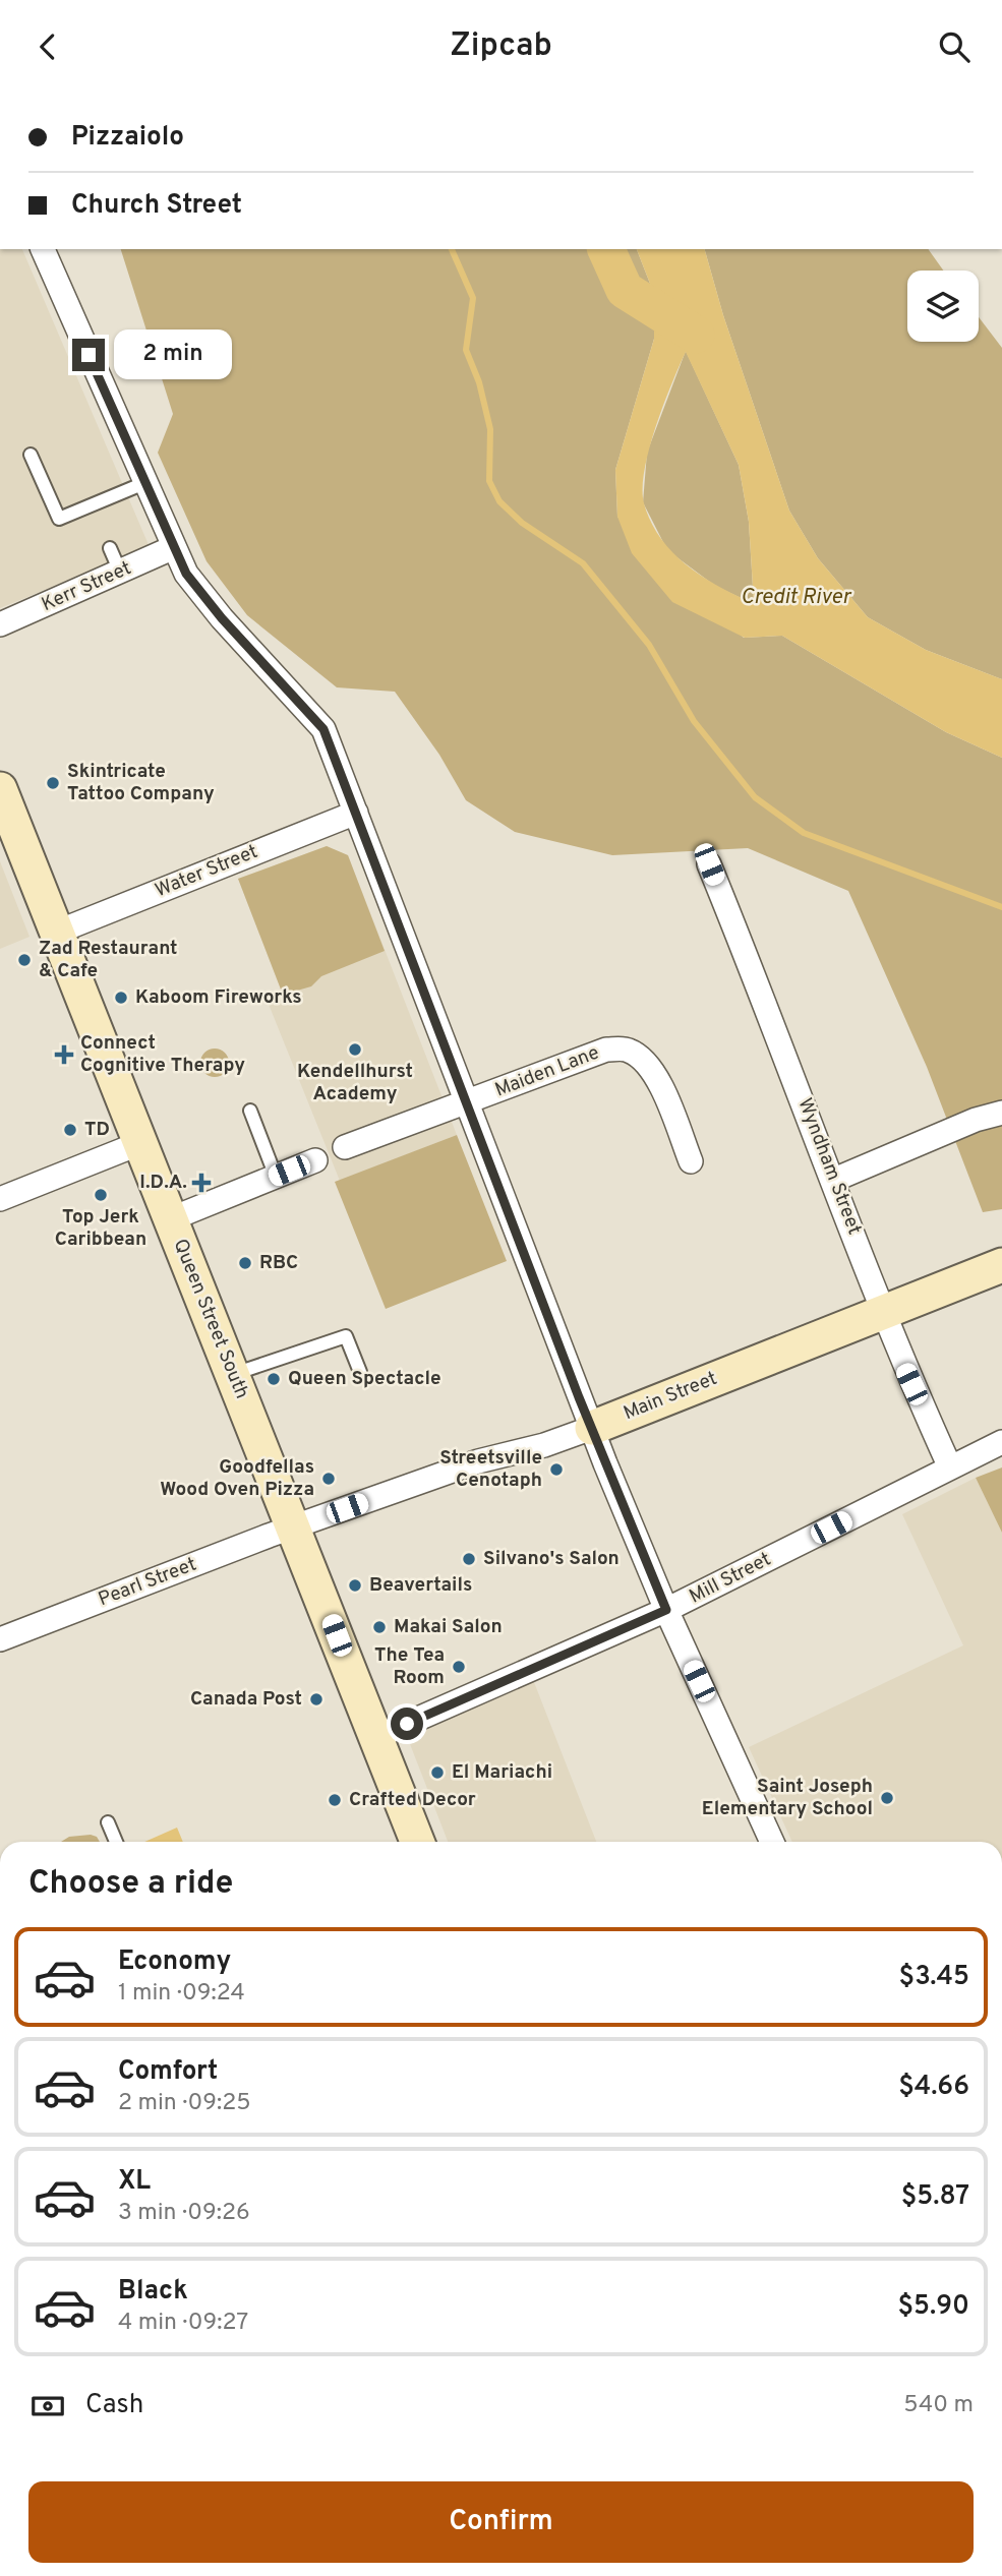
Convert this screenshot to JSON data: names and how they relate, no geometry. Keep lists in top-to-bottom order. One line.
{"streets":{"main road":["Queen Street South","Main Street"],"street":["Kerr Street","Water Street","Maiden Lane","Wyndham Street","Mill Street","Pearl Street"]},"crossings":[["Water Street","Queen Street South"],["Wyndham Street","Main Street"],["Wyndham Street","Mill Street"],["Queen Street South","Main Street"],["Queen Street South","Mill Street"],["Queen Street South","Pearl Street"],["Main Street","Pearl Street"]],"water":["Credit River"],"places":{"other":["Skintricate Tattoo Company","Zad Restaurant & Cafe","Kaboom Fireworks","Kendellhurst Academy","TD","Top Jerk Caribbean","RBC","Queen Spectacle","Streetsville Cenotaph","Goodfellas Wood Oven Pizza","Silvano's Salon","Beavertails","Makai Salon","The Tea Room","Canada Post","El Mariachi","Saint Joseph Elementary School","Crafted Decor"],"health":["Connect Cognitive Therapy","I.D.A."]},"page":{"header":"Zipcab","banner":["Pizzaiolo","Church Street"],"bubble":"2 min","heading":"Choose a ride","list":[{"name":"Economy","note":"1 min · 09:24","value":"$3.45"},{"name":"Comfort","note":"2 min · 09:25","value":"$4.66"},{"name":"XL","note":"3 min · 09:26","value":"$5.87"},{"name":"Black","note":"4 min · 09:27","value":"$5.90"}],"pay":["Cash","540 m"],"buttons":"Confirm"}}
